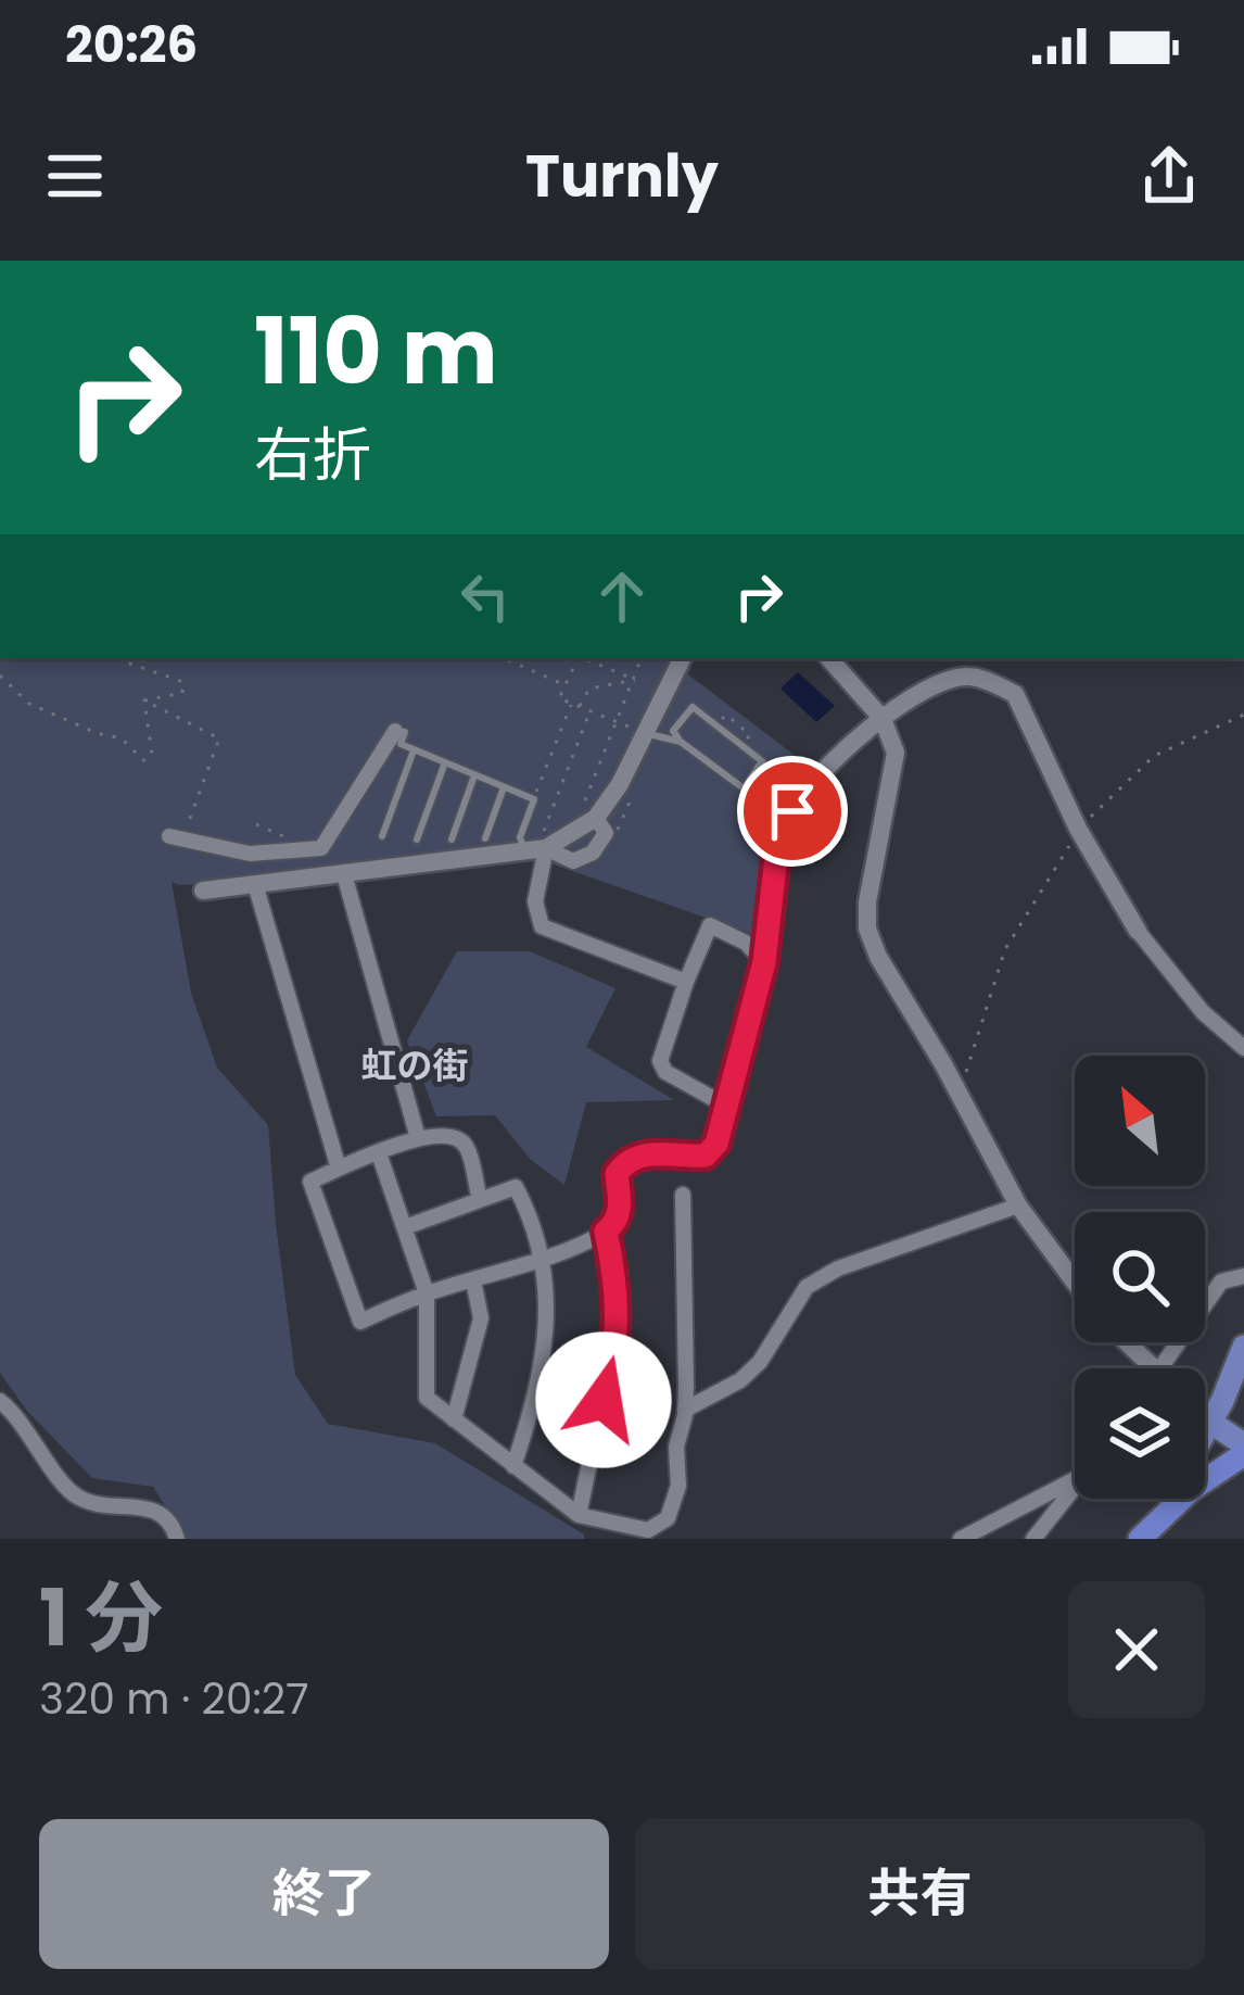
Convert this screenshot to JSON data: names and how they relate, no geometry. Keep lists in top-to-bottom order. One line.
{"districts":["虹の街"],"north":"top left","page":{"status":"20:26","header":"Turnly","turn":["110 m","右折"],"heading":["1 分","320 m · 20:27"],"buttons":["終了","共有"]}}
